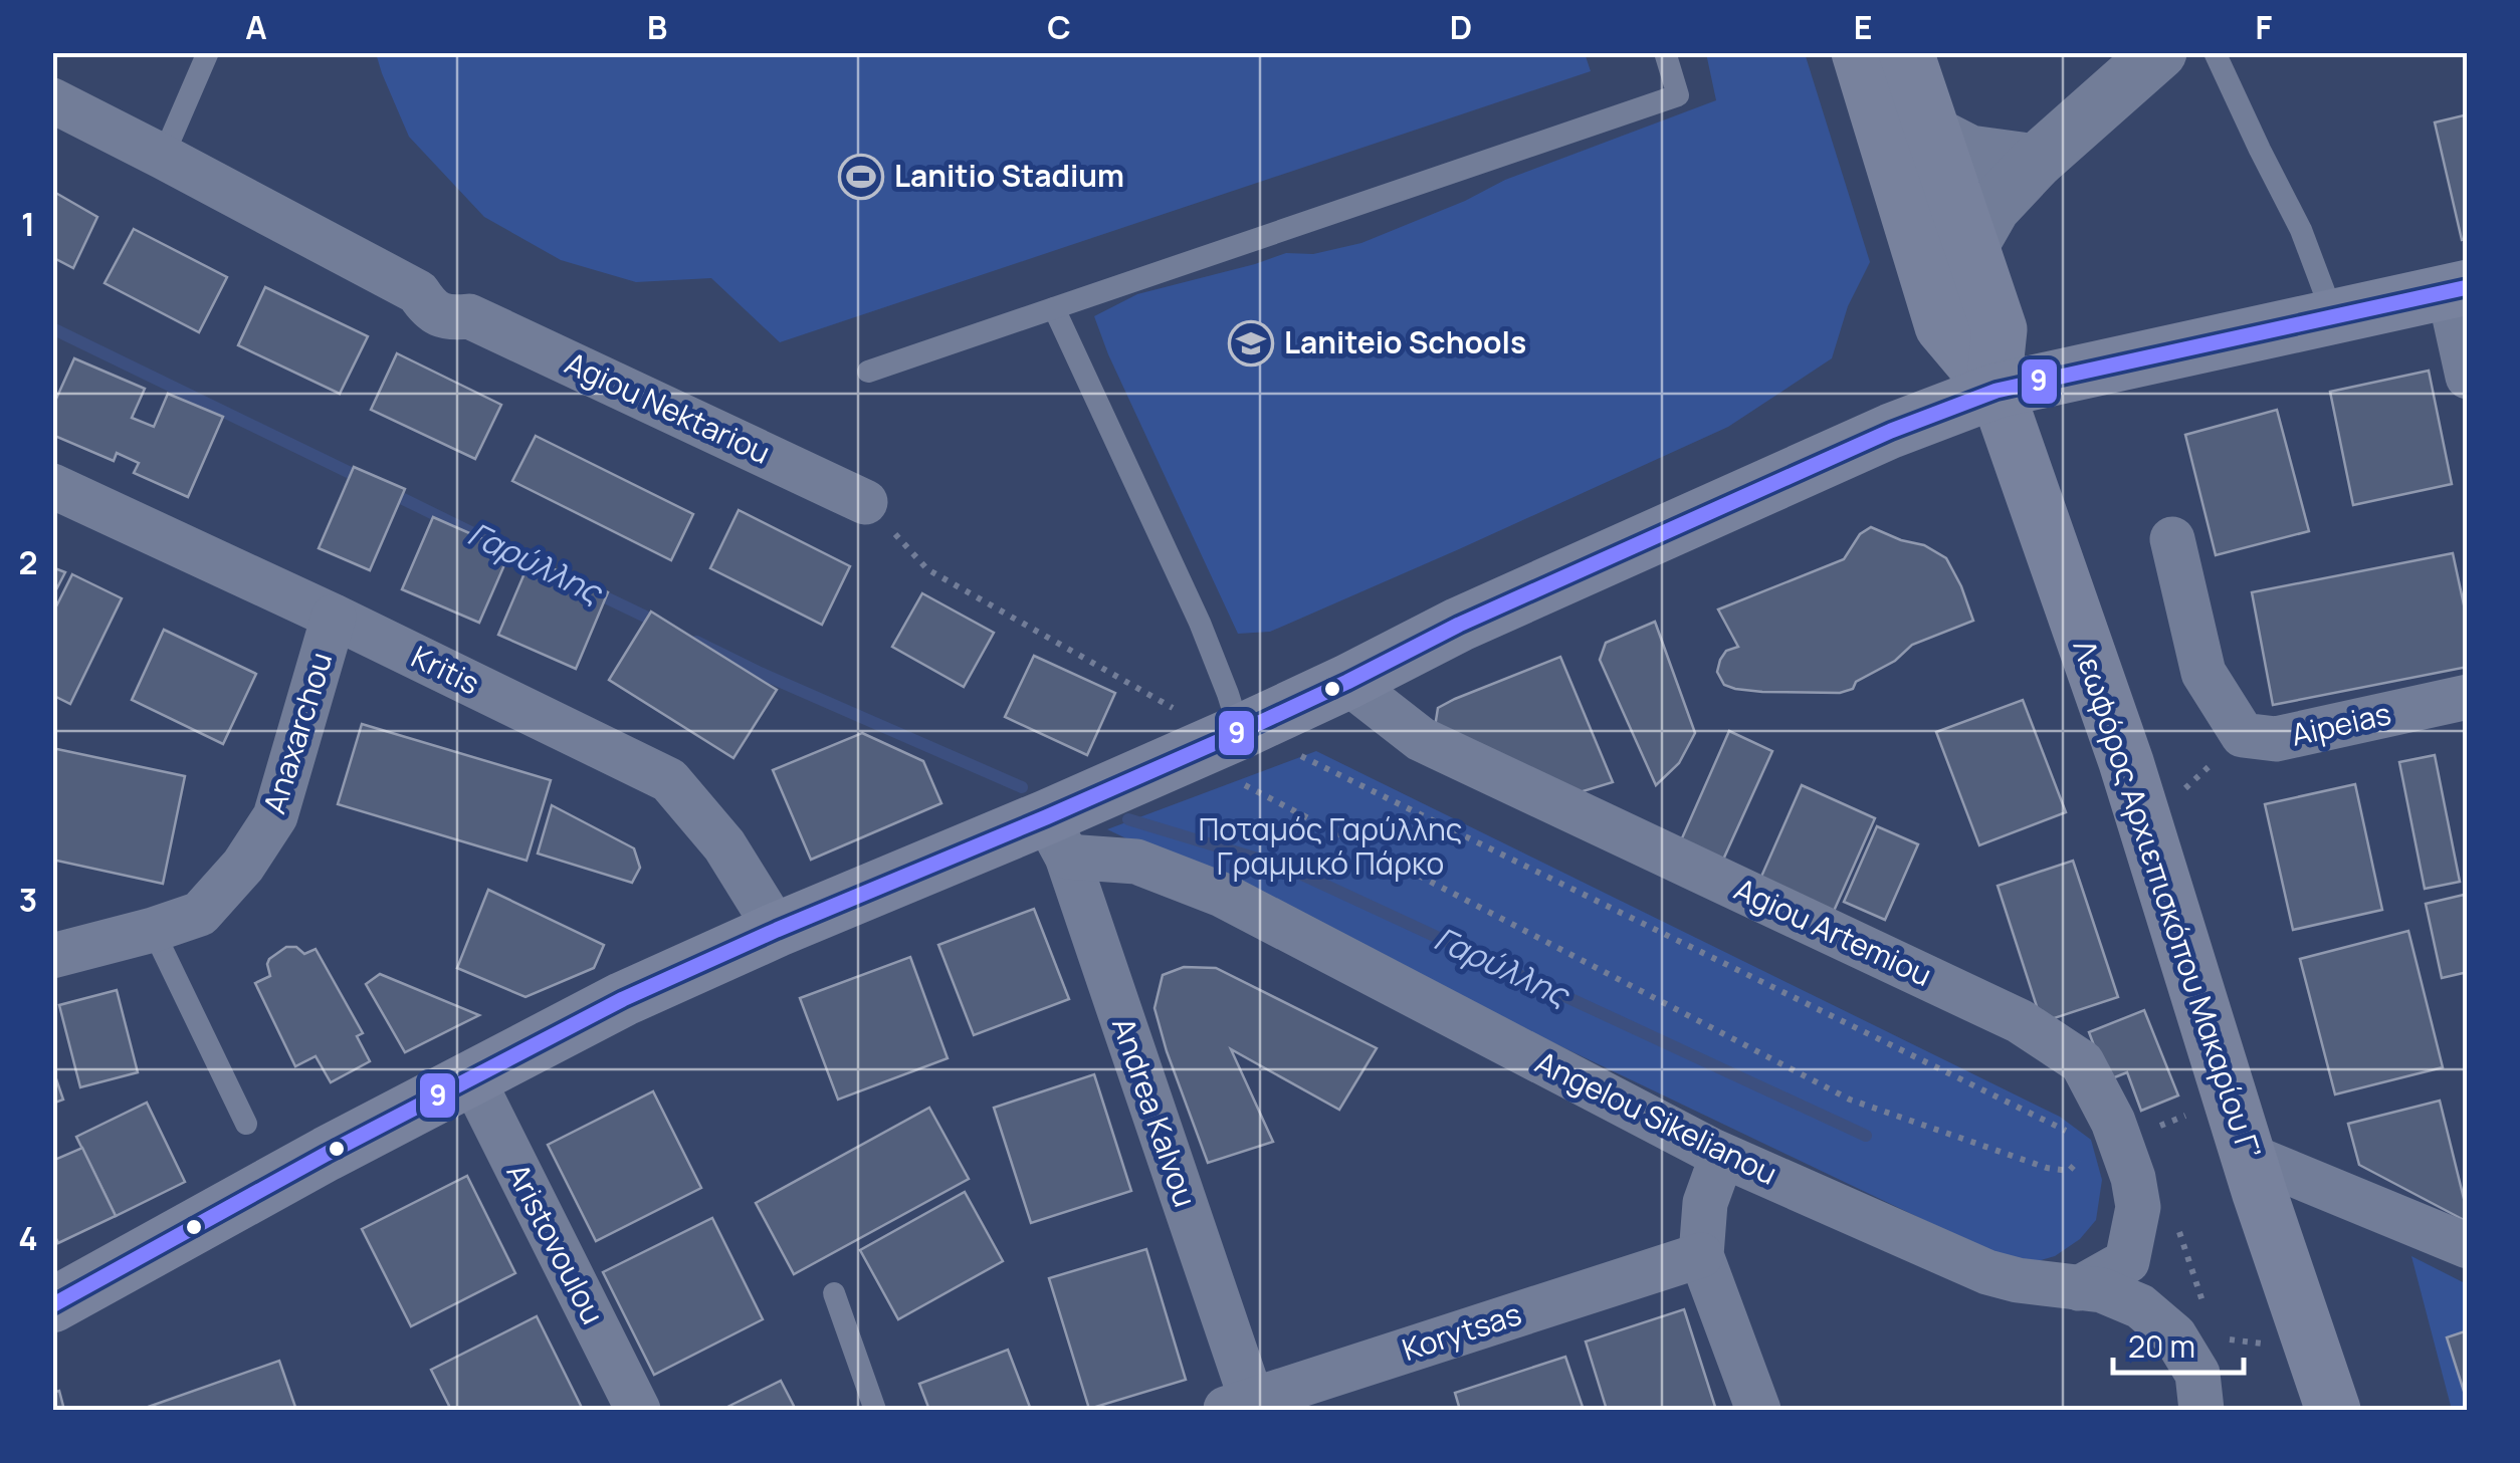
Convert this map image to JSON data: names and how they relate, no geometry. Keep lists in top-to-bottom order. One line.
{"streets":{"main road":["Λεωφόρος Αρχιεπισκόπου Μακαρίου Γ’"],"street":["Agiou Nektariou","Kritis","Aipeias","Anaxarchou","Agiou Artemiou","Andrea Kalvou","Angelou Sikelianou","Aristovoulou","Korytsas"]},"crossings":[["Kritis","Anaxarchou"],["Agiou Artemiou","Angelou Sikelianou"],["Andrea Kalvou","Angelou Sikelianou"],["Andrea Kalvou","Korytsas"]],"water":["Γαρύλλης"],"parks":["Ποταμός Γαρύλλης Γραμμικό Πάρκο"],"places":{"sports":["Lanitio Stadium"],"school or university":["Laniteio Schools"]},"lines":["transit line 9"],"scale_bar":"20 m","grid":{"columns":["A","B","C","D","E","F"],"rows":["1","2","3","4"]}}
